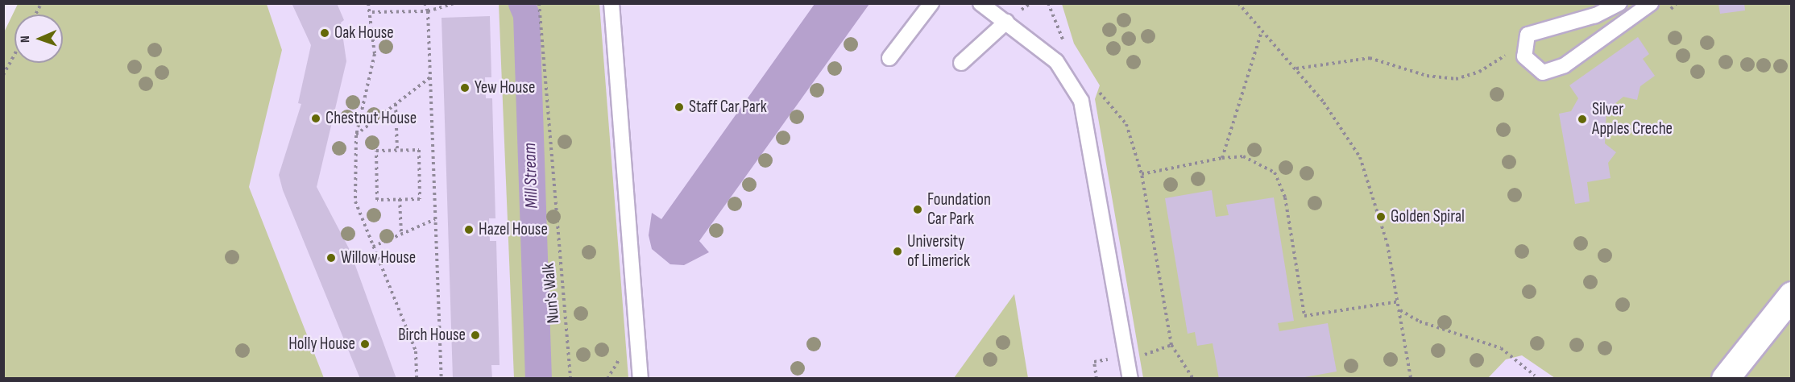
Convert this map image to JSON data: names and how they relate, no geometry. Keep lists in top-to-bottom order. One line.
{"streets":{"path":["Nun's Walk"]},"water":["Mill Stream"],"places":["Oak House","Yew House","Staff Car Park","Chestnut House","Silver Apples Creche","Foundation Car Park","Golden Spiral","Hazel House","University of Limerick","Willow House","Birch House","Holly House"],"north":"left"}
